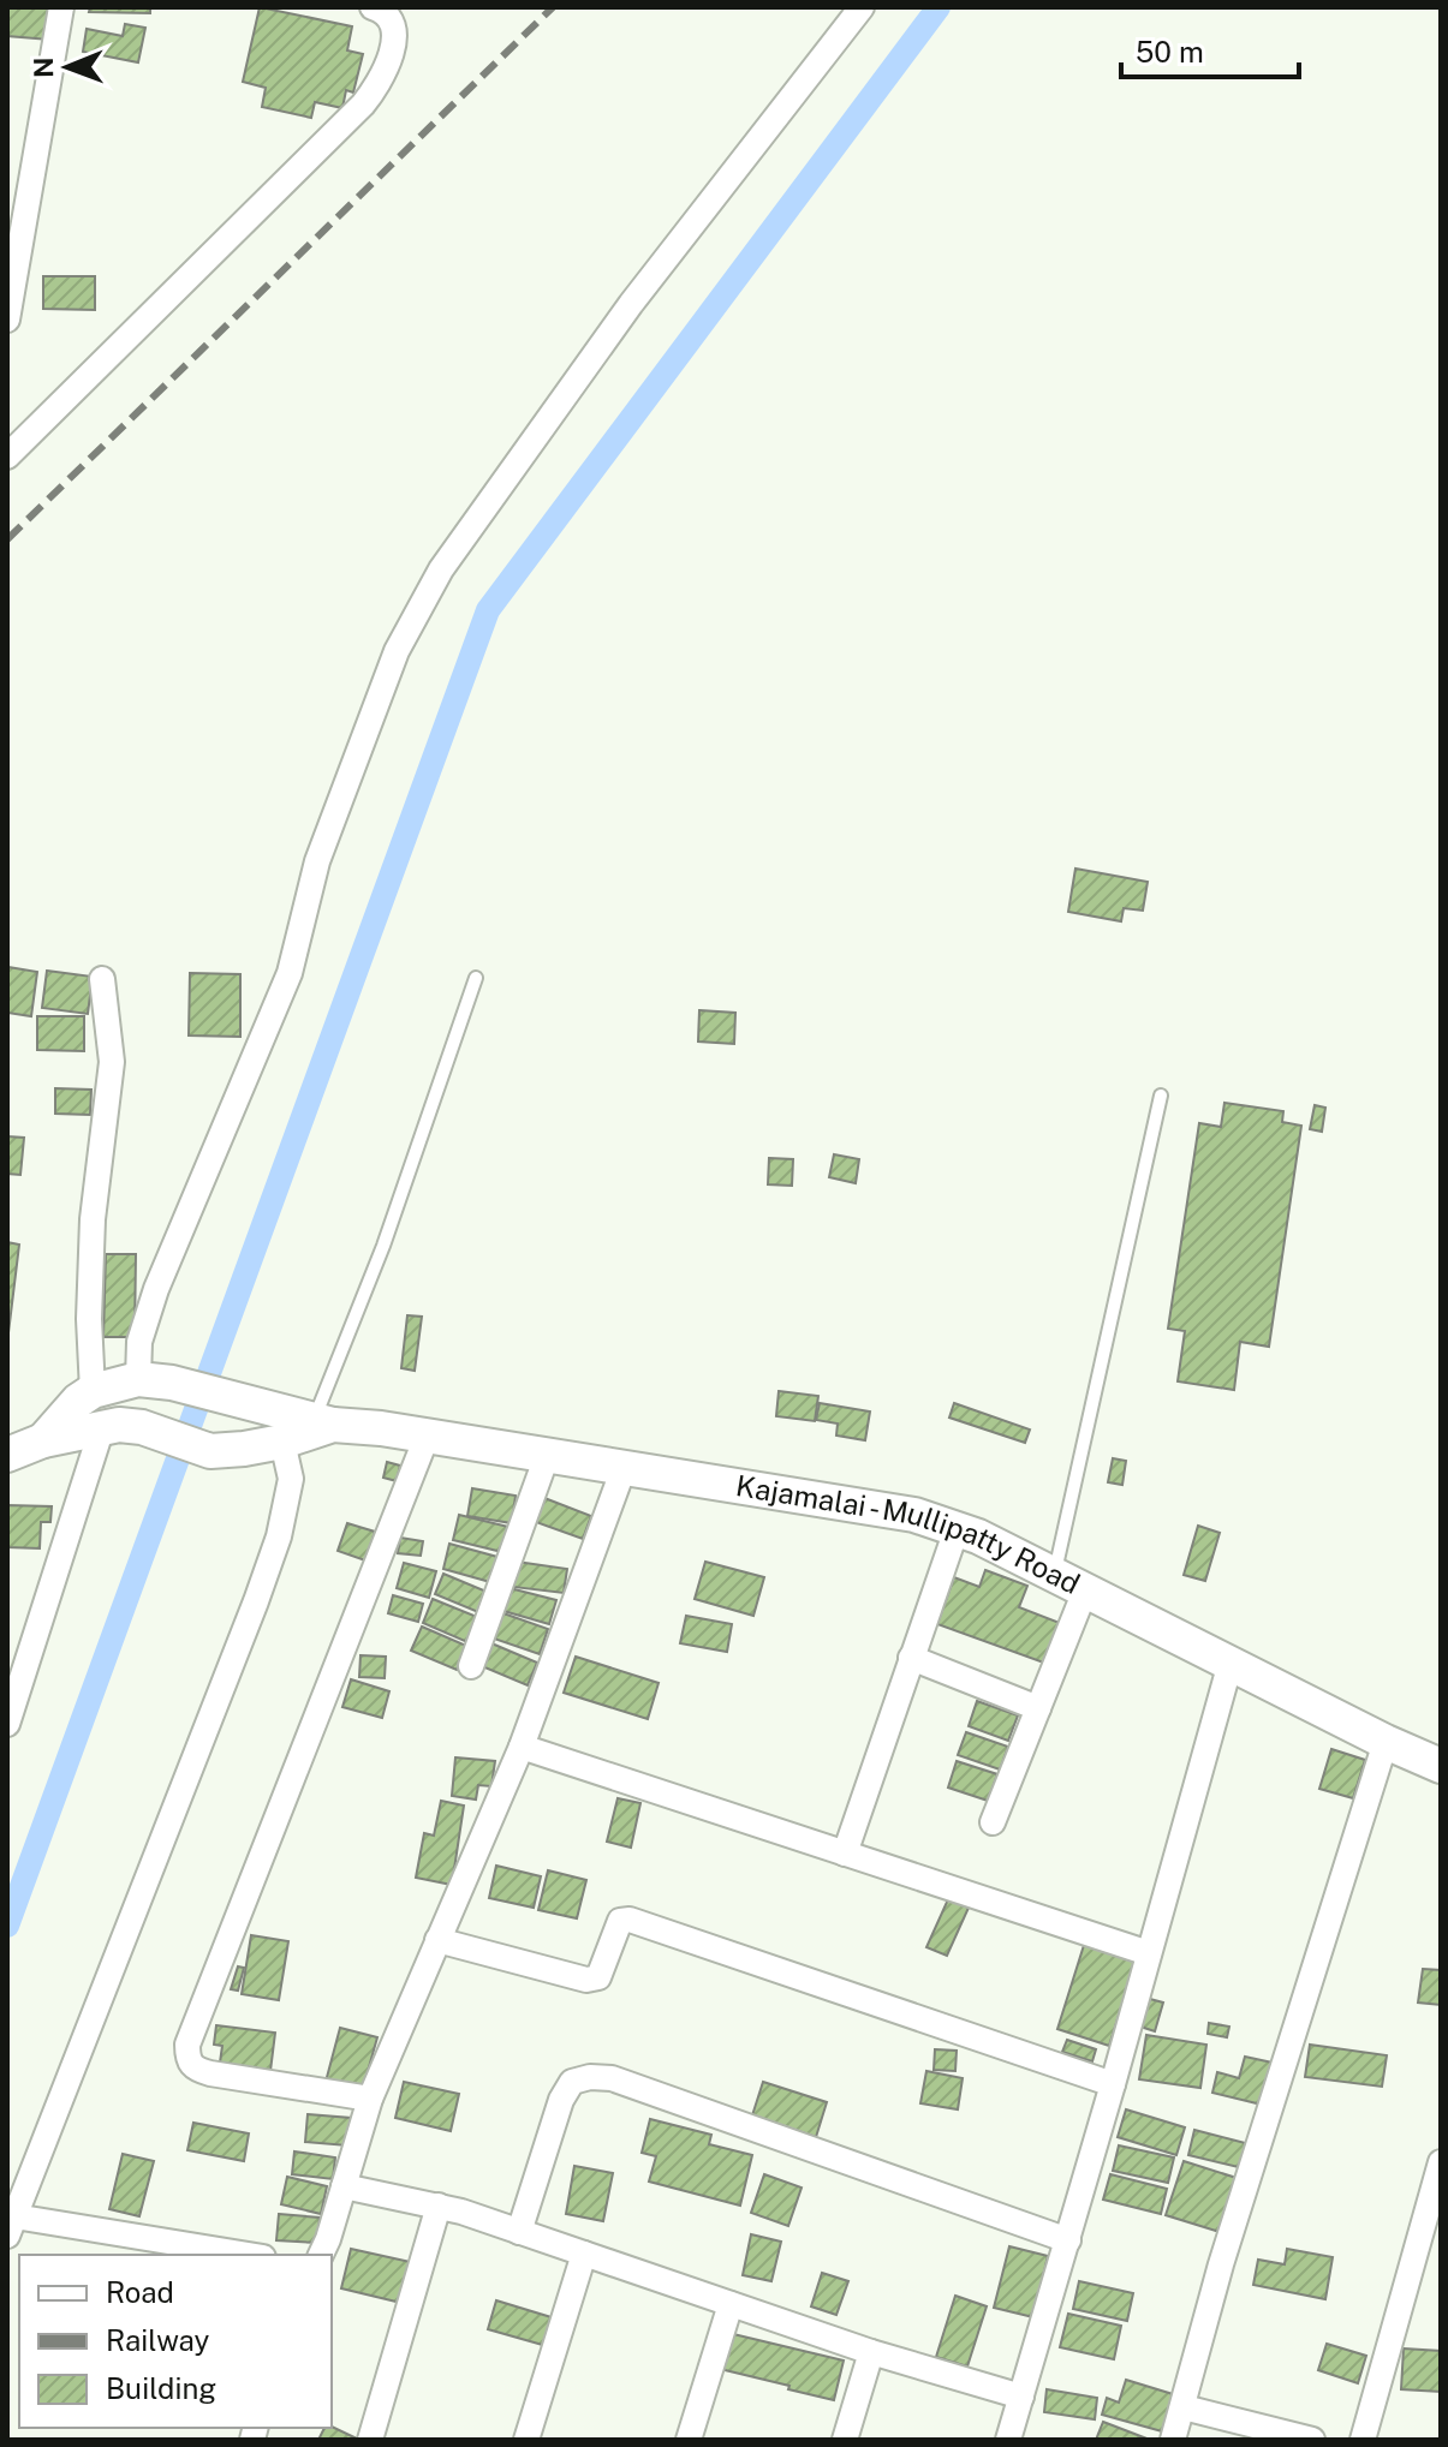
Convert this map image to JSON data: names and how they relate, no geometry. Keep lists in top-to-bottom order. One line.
{"streets":{"main road":["Kajamalai - Mullipatty Road"]},"legend":["Road","Railway","Building"],"scale_bar":"50 m","north":"left"}
